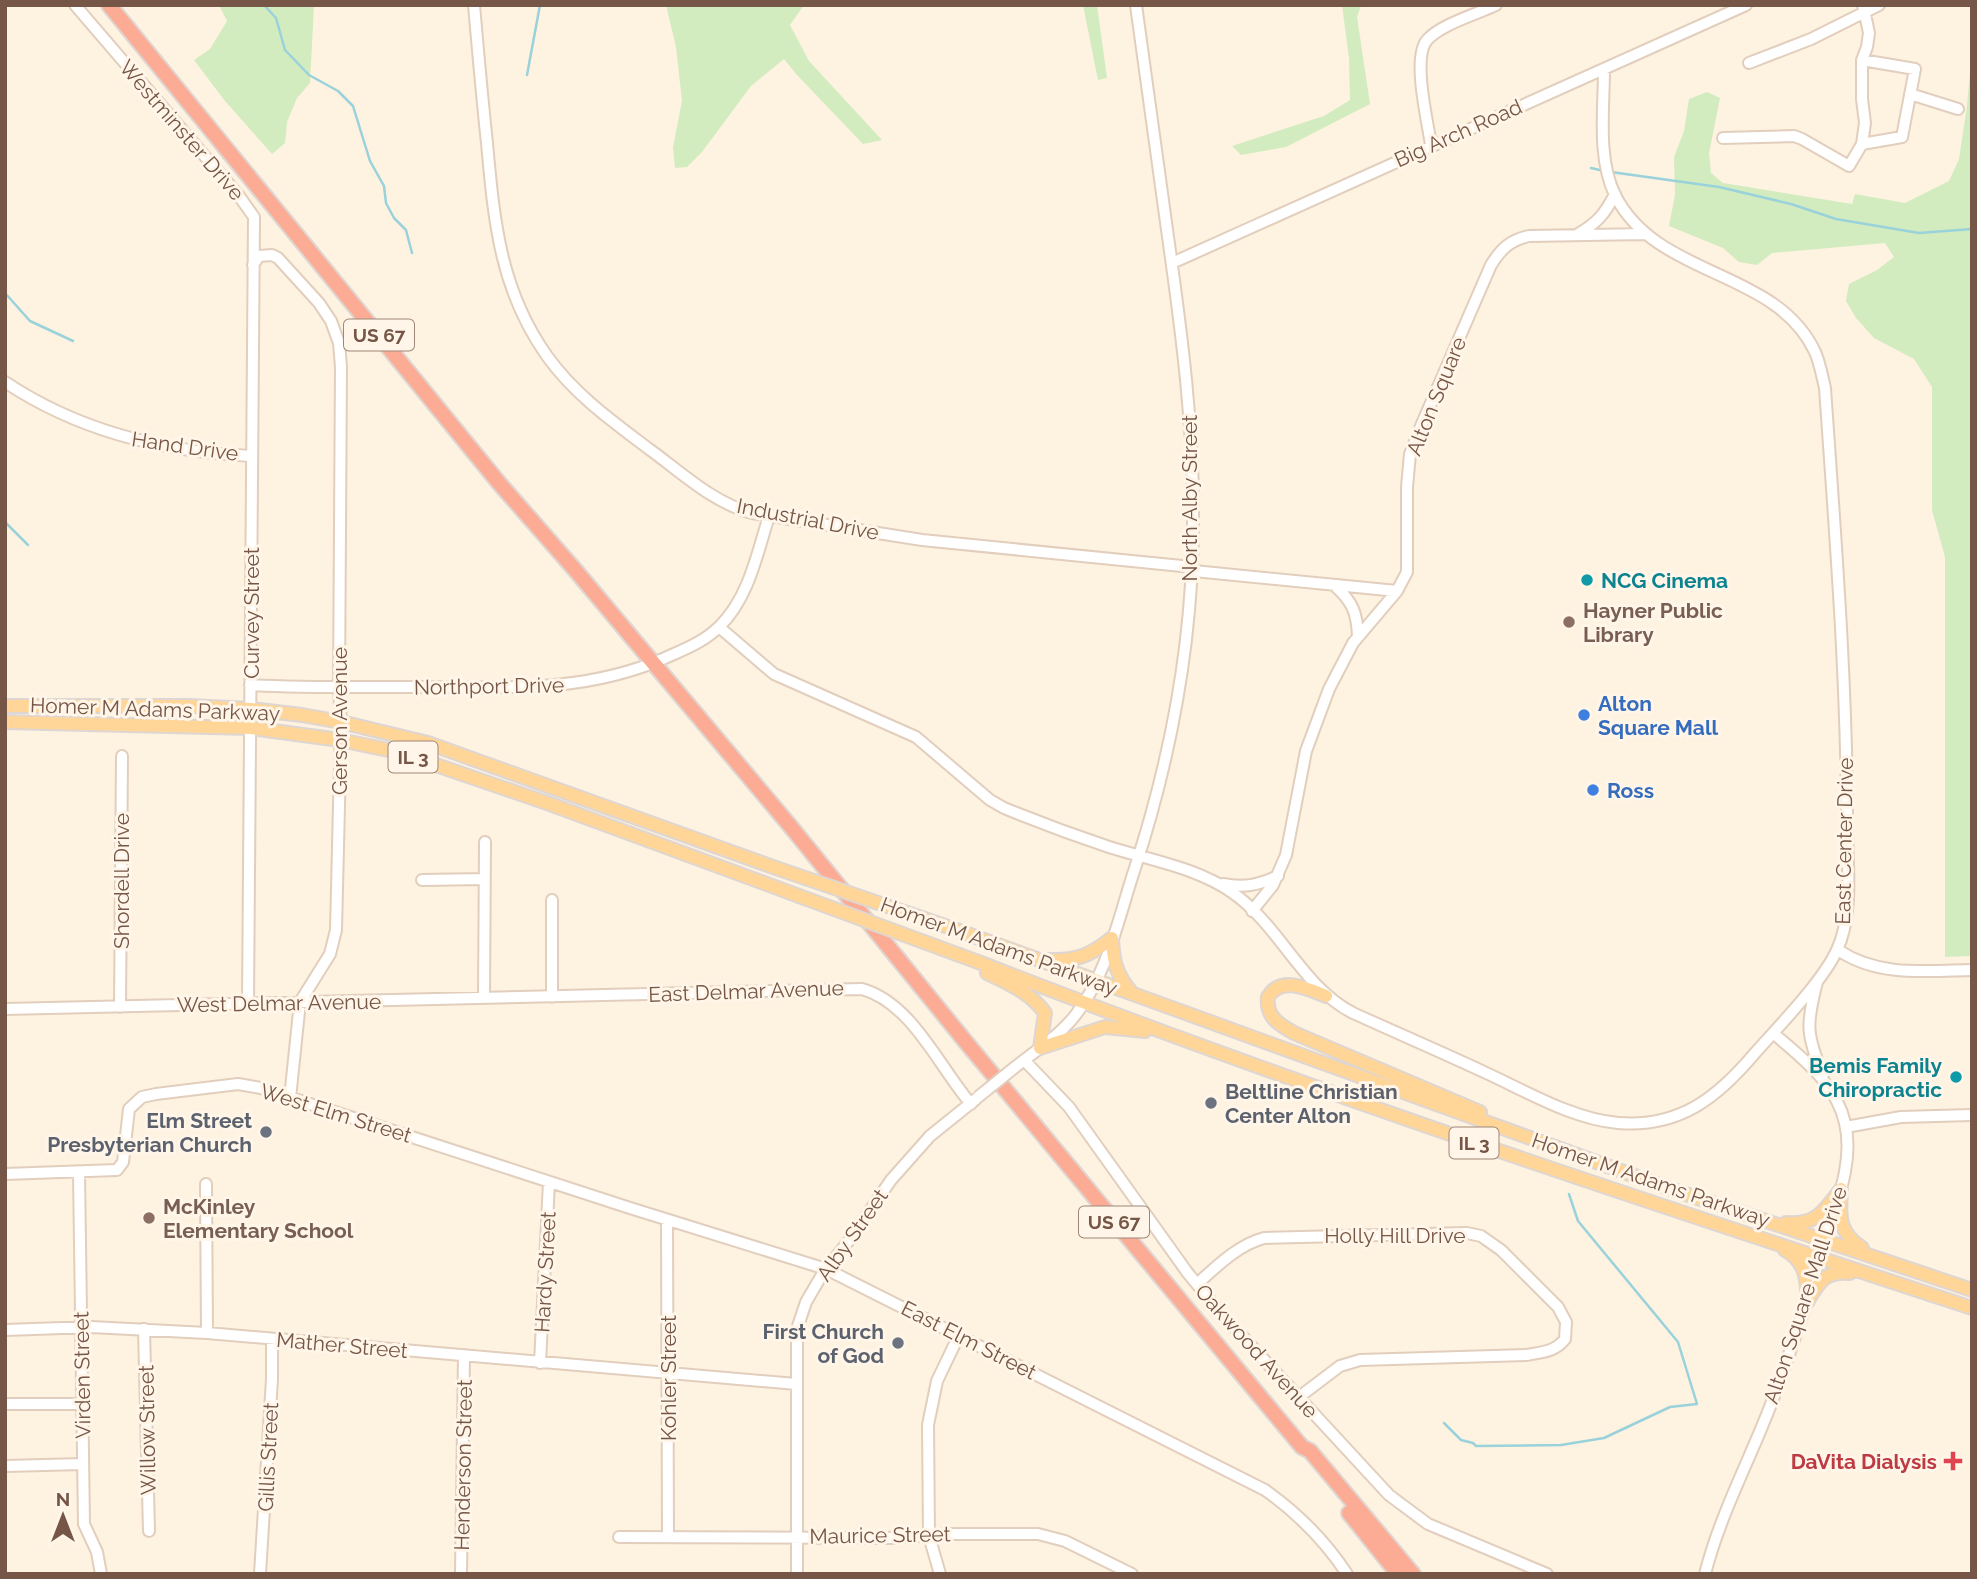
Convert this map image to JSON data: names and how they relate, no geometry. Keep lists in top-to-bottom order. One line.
{"streets":{"highway":["US 67"],"main road":["Homer M Adams Parkway","IL 3"],"street":["Westminster Drive","Big Arch Road","Alton Square","Hand Drive","North Alby Street","Industrial Drive","Curvey Street","Northport Drive","Gerson Avenue","East Center Drive","Shordell Drive","East Delmar Avenue","West Delmar Avenue","West Elm Street","Alby Street","Holly Hill Drive","Hardy Street","Alton Square Mall Drive","East Elm Street","Mather Street","Oakwood Avenue","Virden Street","Kohler Street","Willow Street","Gillis Street","Henderson Street","Maurice Street"]},"crossings":[["Westminster Drive","Curvey Street"],["Westminster Drive","Gerson Avenue"],["Big Arch Road","North Alby Street"],["Big Arch Road","East Center Drive"],["US 67","Northport Drive"],["Alton Square","Industrial Drive"],["Alton Square","East Center Drive"],["Hand Drive","Curvey Street"],["North Alby Street","Industrial Drive"],["North Alby Street","Homer M Adams Parkway"],["North Alby Street","East Center Drive"],["North Alby Street","Alby Street"],["Industrial Drive","Northport Drive"],["Curvey Street","Northport Drive"],["Curvey Street","Homer M Adams Parkway"],["Curvey Street","Gerson Avenue"],["Curvey Street","West Delmar Avenue"],["Northport Drive","Gerson Avenue"],["Northport Drive","East Center Drive"],["Homer M Adams Parkway","Gerson Avenue"],["Homer M Adams Parkway","Alby Street"],["Homer M Adams Parkway","Alton Square Mall Drive"],["Gerson Avenue","West Delmar Avenue"],["Gerson Avenue","West Elm Street"],["East Center Drive","Alton Square Mall Drive"],["Shordell Drive","West Delmar Avenue"],["East Delmar Avenue","West Delmar Avenue"],["East Delmar Avenue","Alby Street"],["West Elm Street","Hardy Street"],["West Elm Street","East Elm Street"],["West Elm Street","Virden Street"],["Alby Street","East Elm Street"],["Alby Street","Mather Street"],["Alby Street","Oakwood Avenue"],["Alby Street","Maurice Street"],["Holly Hill Drive","Oakwood Avenue"],["Hardy Street","East Elm Street"],["Hardy Street","Mather Street"],["East Elm Street","Kohler Street"],["Mather Street","Virden Street"],["Mather Street","Kohler Street"],["Mather Street","Willow Street"],["Mather Street","Gillis Street"],["Mather Street","Henderson Street"],["Kohler Street","Maurice Street"]],"places":{"other":["NCG Cinema","Hayner Public Library","Alton Square Mall","Ross","Bemis Family Chiropractic","Beltline Christian Center Alton","Elm Street Presbyterian Church","McKinley Elementary School","First Church of God"],"health":["DaVita Dialysis"]},"north":"top"}
